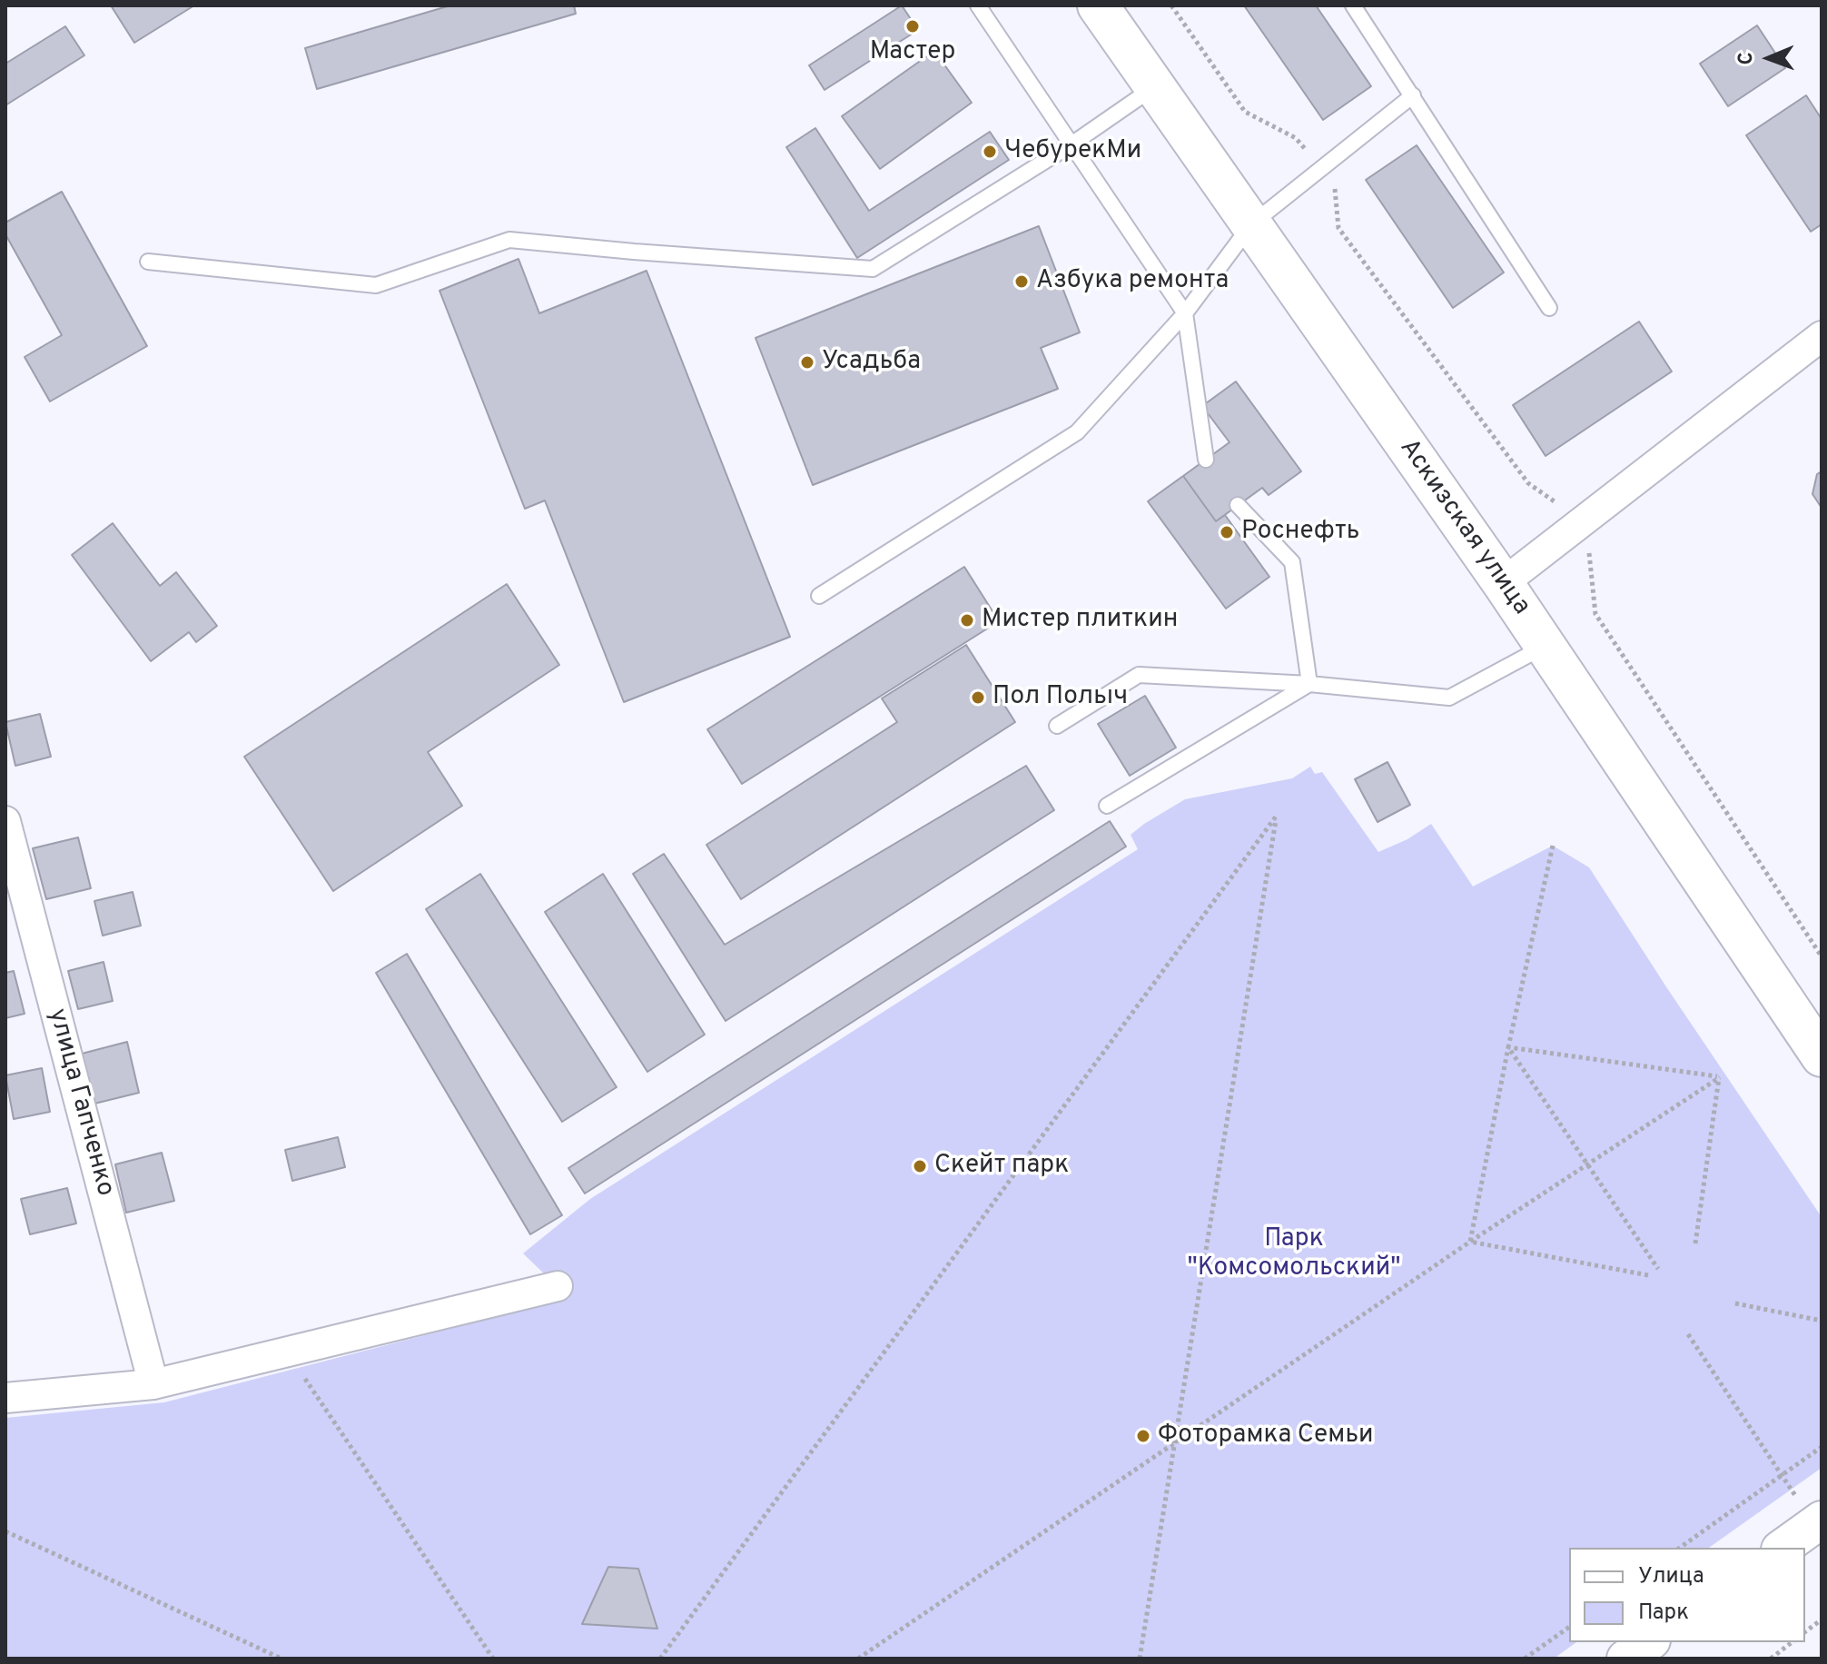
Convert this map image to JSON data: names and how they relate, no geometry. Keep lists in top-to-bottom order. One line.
{"streets":{"main road":["Аскизская улица"],"street":["улица Гапченко"]},"parks":["Парк \"Комсомольский\""],"places":["Мастер","ЧебурекМи","Азбука ремонта","Усадьба","Роснефть","Мистер плиткин","Пол Полыч","Скейт парк","Фоторамка Семьи"],"legend":["Улица","Парк"],"north":"left"}
